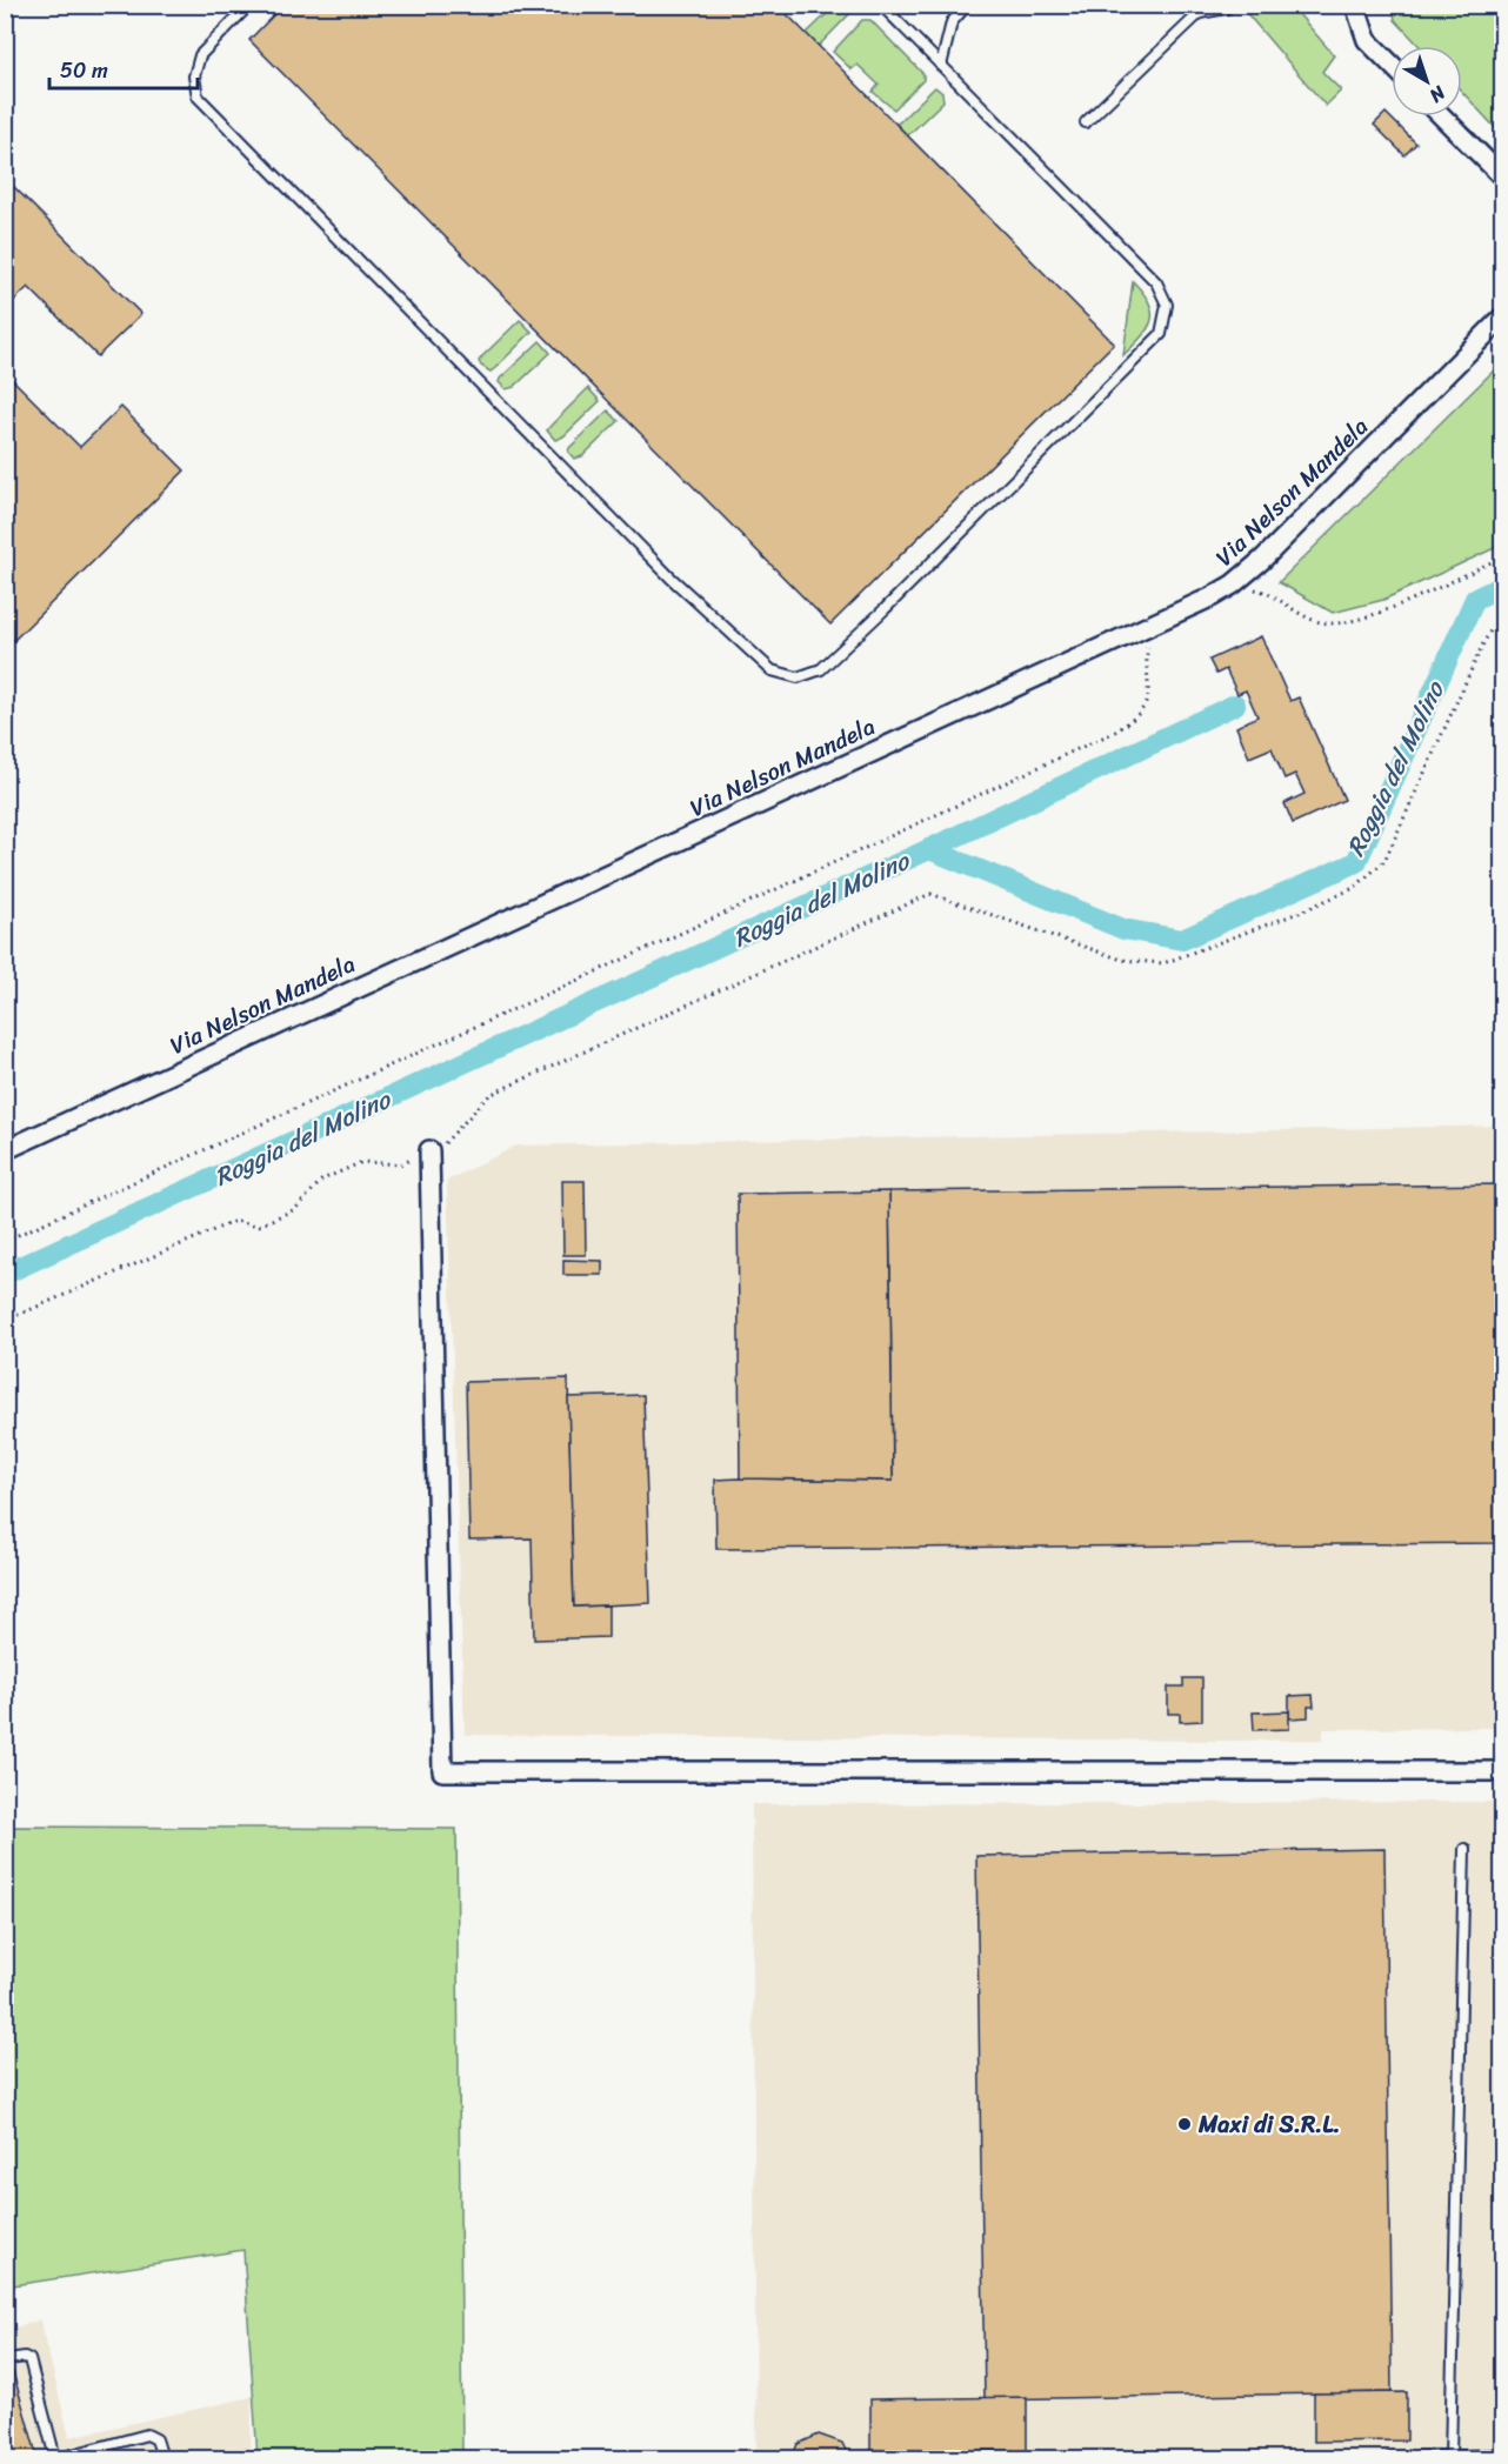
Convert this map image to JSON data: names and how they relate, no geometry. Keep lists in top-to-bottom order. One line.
{"streets":{"street":["Via Nelson Mandela"]},"water":["Roggia del Molino"],"places":["Maxi di S.R.L."],"scale_bar":"50 m","north":"bottom right"}
